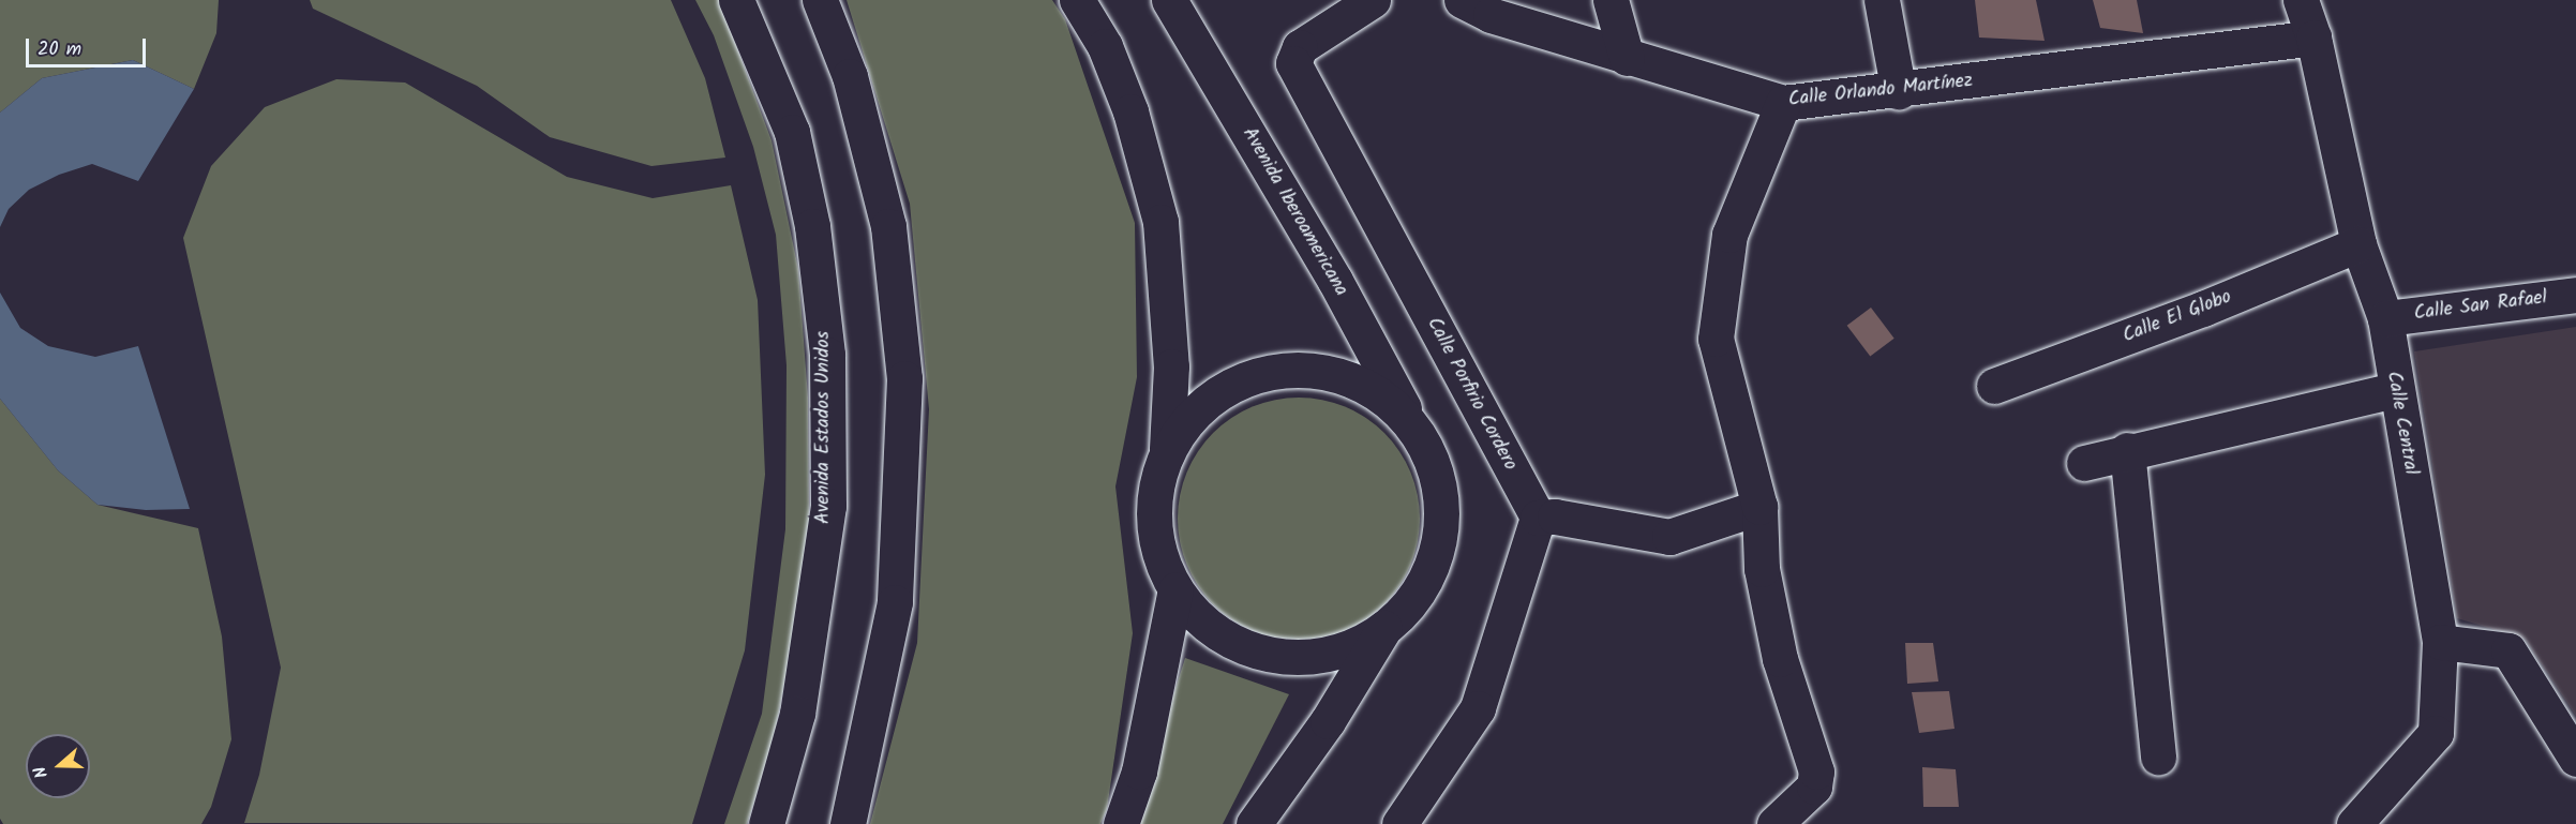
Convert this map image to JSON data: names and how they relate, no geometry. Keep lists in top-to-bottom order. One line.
{"streets":{"street":["Calle Orlando Martínez","Avenida Iberoamericana","Calle San Rafael","Calle El Globo","Calle Porfirio Cordero","Calle Central","Avenida Estados Unidos"]},"crossings":[["Calle Orlando Martínez","Calle Central"],["Calle San Rafael","Calle Central"],["Calle El Globo","Calle Central"]],"scale_bar":"20 m","north":"left"}
